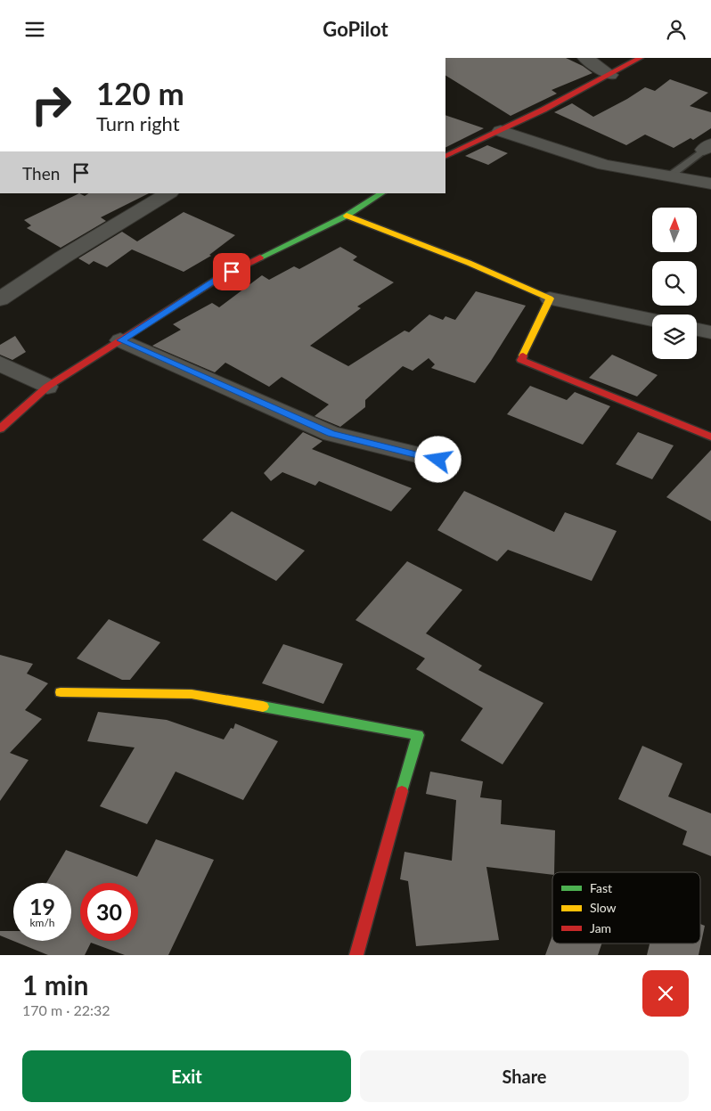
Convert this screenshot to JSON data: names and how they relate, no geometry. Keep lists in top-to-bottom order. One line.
{"legend":["Fast","Slow","Jam"],"north":"top","page":{"header":"GoPilot","turn":["120 m","Turn right"],"then":"Then","speed":"19 km/h","limit":"30","heading":["1 min","170 m · 22:32"],"buttons":["Exit","Share"]}}
